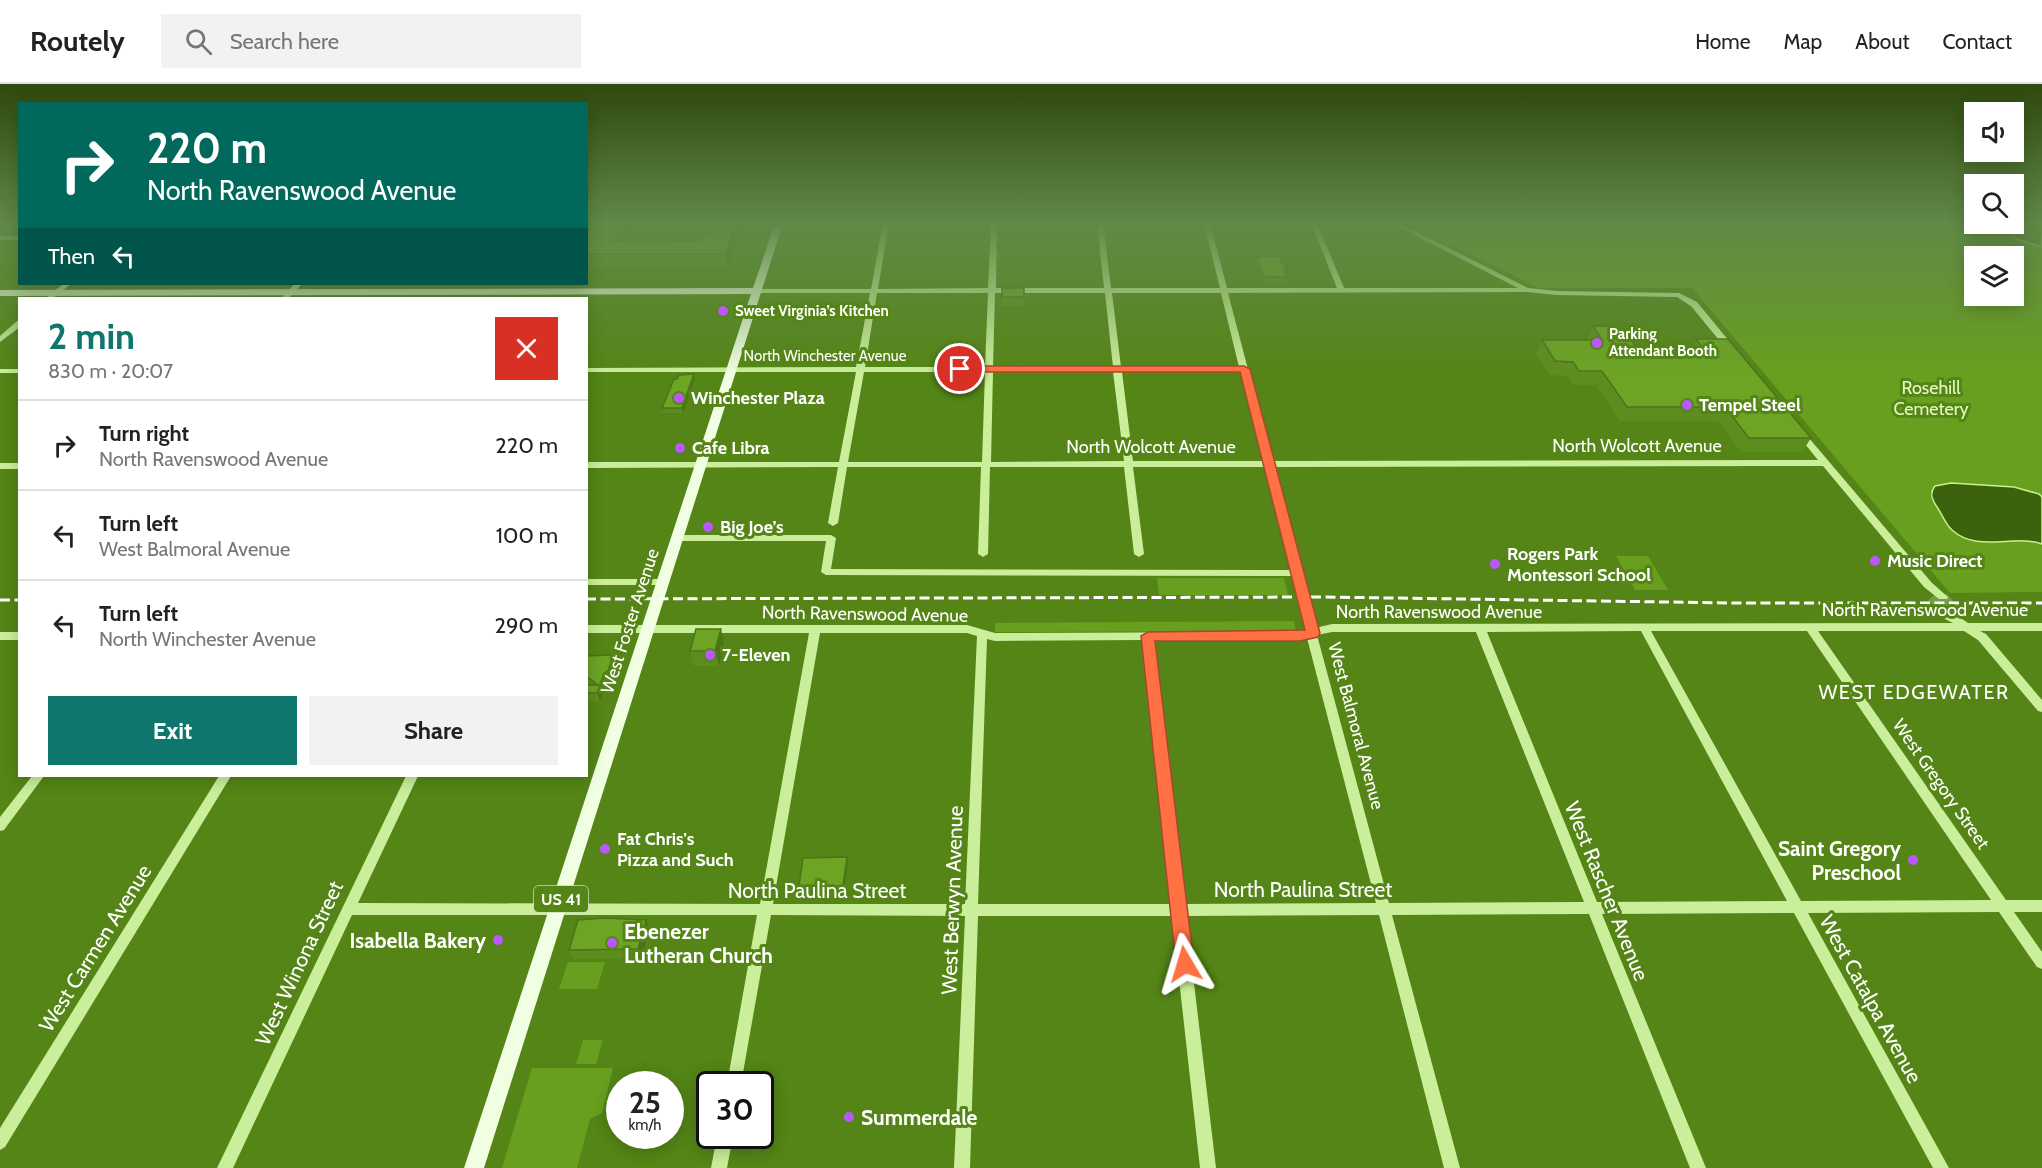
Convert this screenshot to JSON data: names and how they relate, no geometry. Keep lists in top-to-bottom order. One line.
{"streets":{"main road":["West Foster Avenue","US 41"],"street":["North Winchester Avenue","North Wolcott Avenue","North Ravenswood Avenue","West Balmoral Avenue","West Gregory Street","North Paulina Street","West Rascher Avenue","West Berwyn Avenue","West Carmen Avenue","West Winona Street","West Catalpa Avenue"]},"crossings":[["North Winchester Avenue","West Foster Avenue"],["North Winchester Avenue","West Balmoral Avenue"],["North Wolcott Avenue","West Foster Avenue"],["North Wolcott Avenue","West Balmoral Avenue"],["North Ravenswood Avenue","West Foster Avenue"],["North Ravenswood Avenue","West Balmoral Avenue"],["North Ravenswood Avenue","West Gregory Street"],["North Ravenswood Avenue","West Rascher Avenue"],["North Ravenswood Avenue","West Berwyn Avenue"],["North Ravenswood Avenue","West Catalpa Avenue"],["West Foster Avenue","North Paulina Street"],["West Balmoral Avenue","North Paulina Street"],["West Gregory Street","North Paulina Street"],["North Paulina Street","West Rascher Avenue"],["North Paulina Street","West Berwyn Avenue"],["North Paulina Street","West Winona Street"],["North Paulina Street","West Catalpa Avenue"]],"districts":["WEST EDGEWATER"],"parks":["Rosehill Cemetery"],"places":["Sweet Virginia’s Kitchen","Parking Attendant Booth","Winchester Plaza","Tempel Steel","Cafe Libra","Big Joe’s","Music Direct","Rogers Park Montessori School","7-Eleven","Fat Chris's Pizza and Such","Saint Gregory Preschool","Isabella Bakery","Ebenezer Lutheran Church","Summerdale"],"page":{"header":"Routely","search":"Search here","nav":["Home","Map","About","Contact"],"turn":["220 m","North Ravenswood Avenue"],"then":"Then","heading":["2 min","830 m · 20:07"],"list":[{"name":"Turn right","note":"North Ravenswood Avenue","value":"220 m"},{"name":"Turn left","note":"West Balmoral Avenue","value":"100 m"},{"name":"Turn left","note":"North Winchester Avenue","value":"290 m"}],"buttons":["Exit","Share"],"speed":"25 km/h","limit":"30"}}
